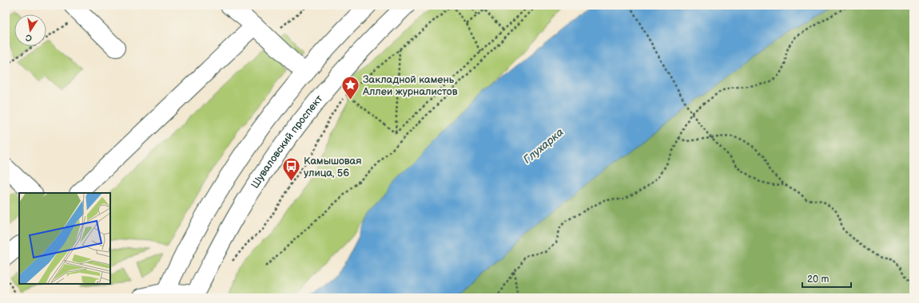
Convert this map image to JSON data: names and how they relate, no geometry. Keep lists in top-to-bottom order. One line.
{"streets":{"main road":["Шуваловский проспект"]},"water":["Глухарка"],"places":{"place":["Закладной камень Аллеи журналистов"],"bus stop":["Камышовая улица, 56"]},"scale_bar":"20 m","north":"bottom"}
